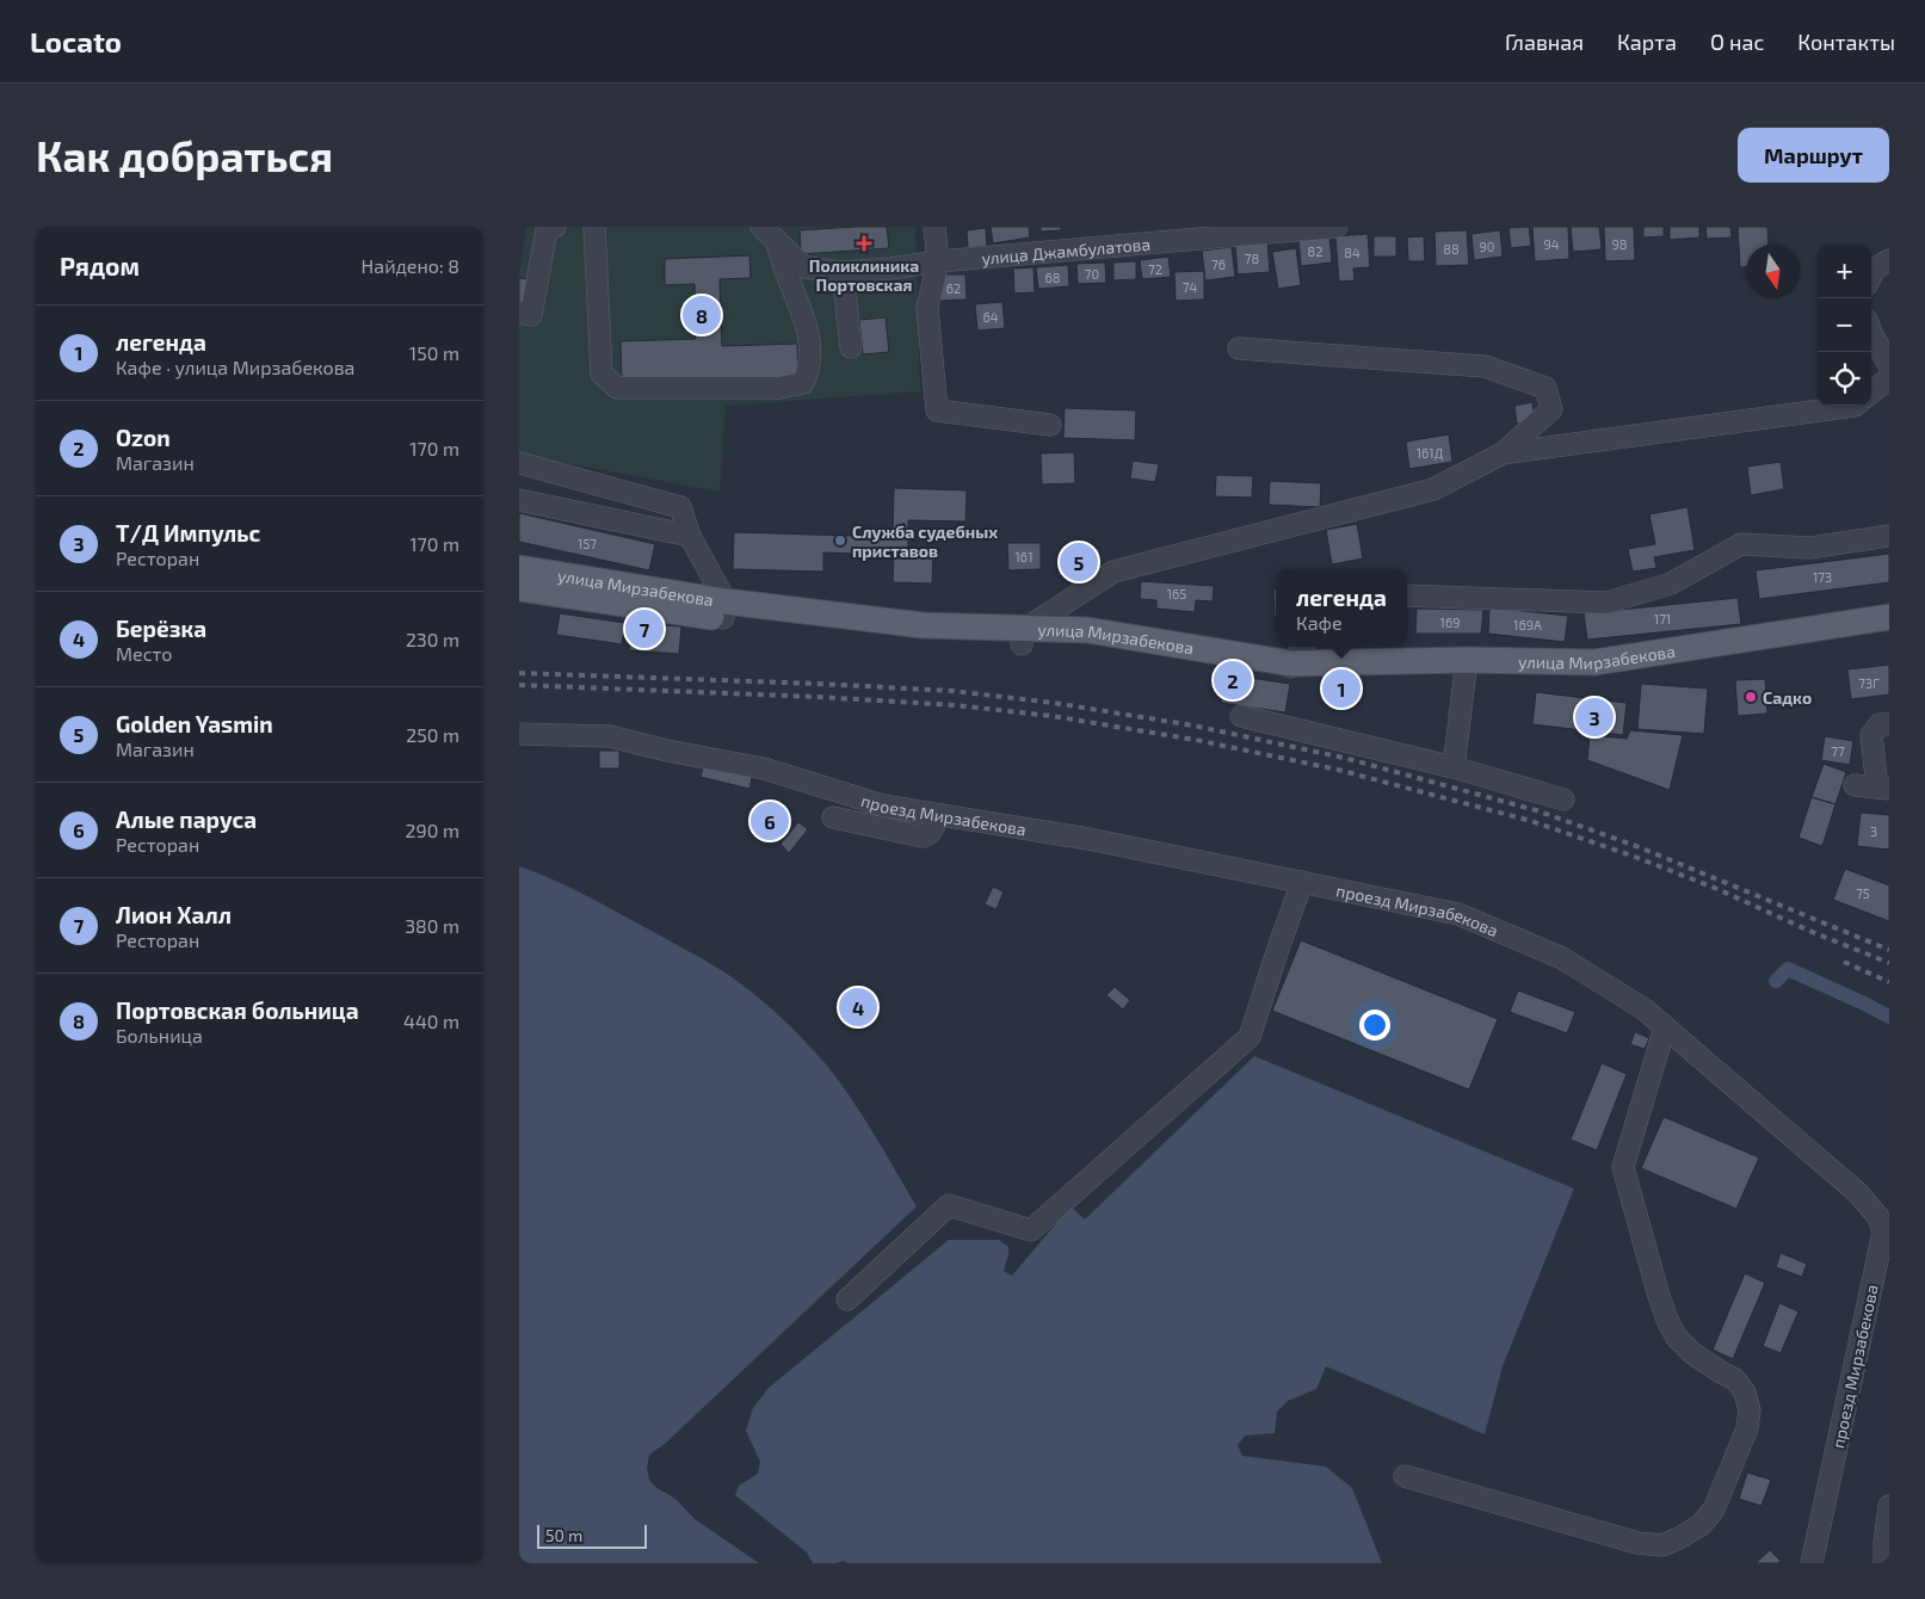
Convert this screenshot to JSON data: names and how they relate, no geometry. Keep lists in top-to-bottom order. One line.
{"streets":{"main road":["улица Мирзабекова"],"street":["улица Джамбулатова","проезд Мирзабекова"]},"places":{"health":["Поликлиника Портовская"],"other":["Служба судебных приставов","Садко"]},"house_numbers":["94","98","90","88","82","84","78","76","72","70","68","74","62","64","161Д","157","161","173","165","171","169","169А","73Г","77","3","75"],"scale_bar":"50 m","north":"bottom","page":{"header":"Locato","nav":["Главная","Карта","О нас","Контакты"],"buttons":"Маршрут","title":"Как добраться","heading":["Рядом","Найдено: 8"],"map_buttons":["+","−"],"pins":["8","5","7","2","1","3","6","4"],"list":[{"mark":"1","name":"легенда","note":"Кафе · улица Мирзабекова","value":"150 m"},{"mark":"2","name":"Ozon","note":"Магазин","value":"170 m"},{"mark":"3","name":"Т/Д Импульс","note":"Ресторан","value":"170 m"},{"mark":"4","name":"Берёзка","note":"Место","value":"230 m"},{"mark":"5","name":"Golden Yasmin","note":"Магазин","value":"250 m"},{"mark":"6","name":"Алые паруса","note":"Ресторан","value":"290 m"},{"mark":"7","name":"Лион Халл","note":"Ресторан","value":"380 m"},{"mark":"8","name":"Портовская больница","note":"Больница","value":"440 m"}],"popup":["легенда","Кафе"],"scale":"50 m"}}
